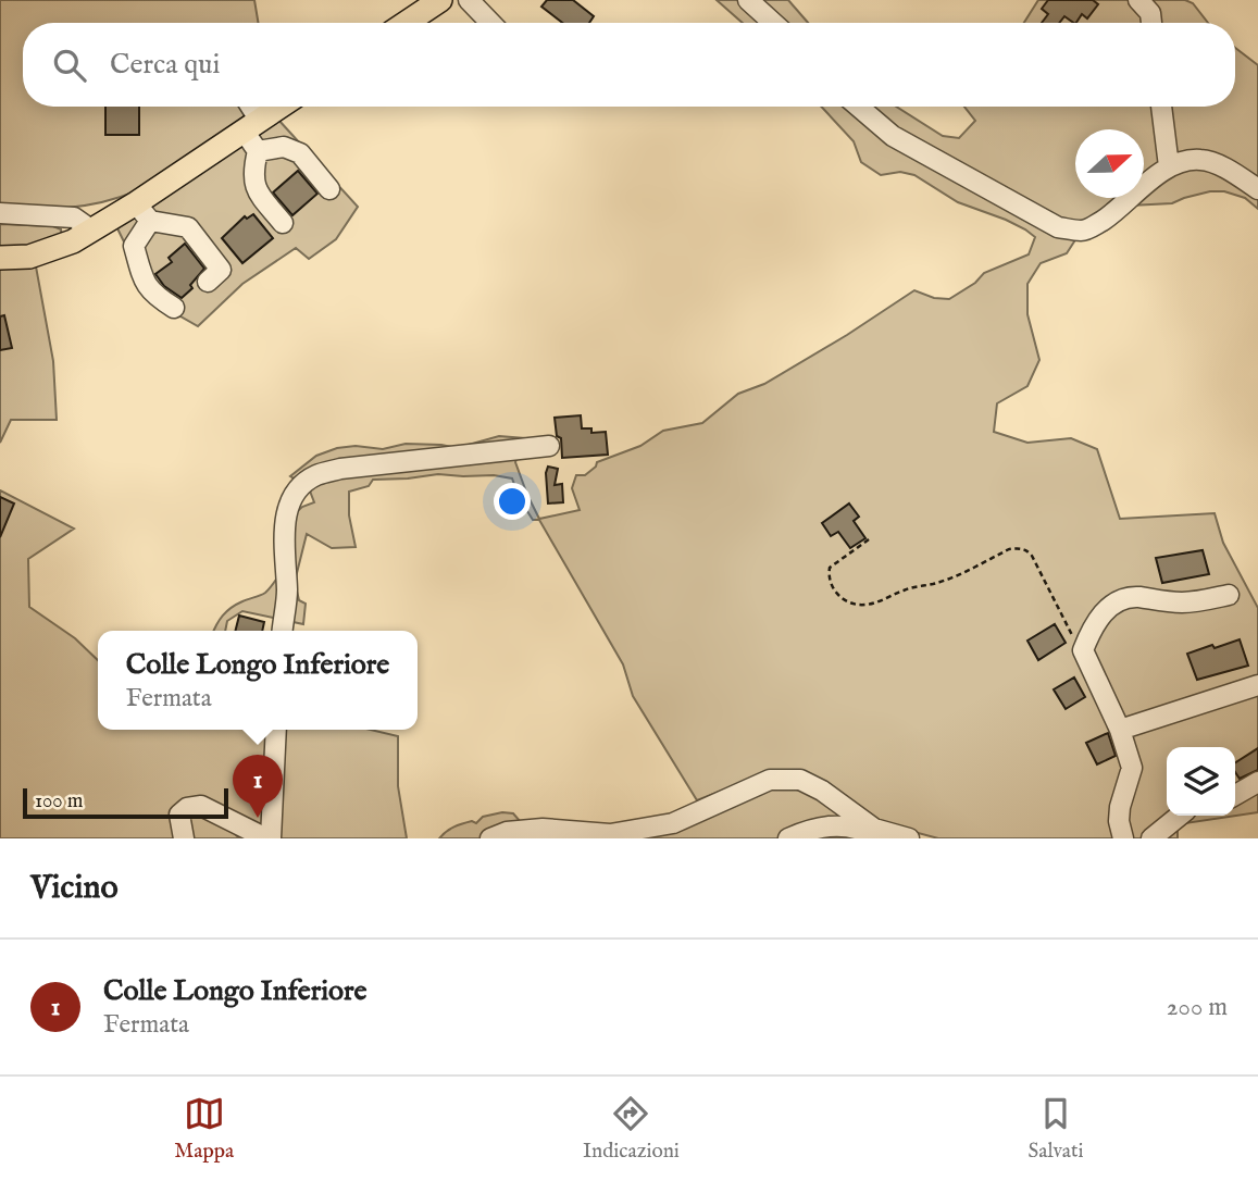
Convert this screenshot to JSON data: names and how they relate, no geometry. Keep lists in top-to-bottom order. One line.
{"scale_bar":"100 m","north":"right","page":{"search":"Cerca qui","popup":["Colle Longo Inferiore","Fermata"],"pins":"1","scale":"100 m","heading":"Vicino","list":[{"mark":"1","name":"Colle Longo Inferiore","note":"Fermata","value":"200 m"}],"nav":["Mappa","Indicazioni","Salvati"]}}
